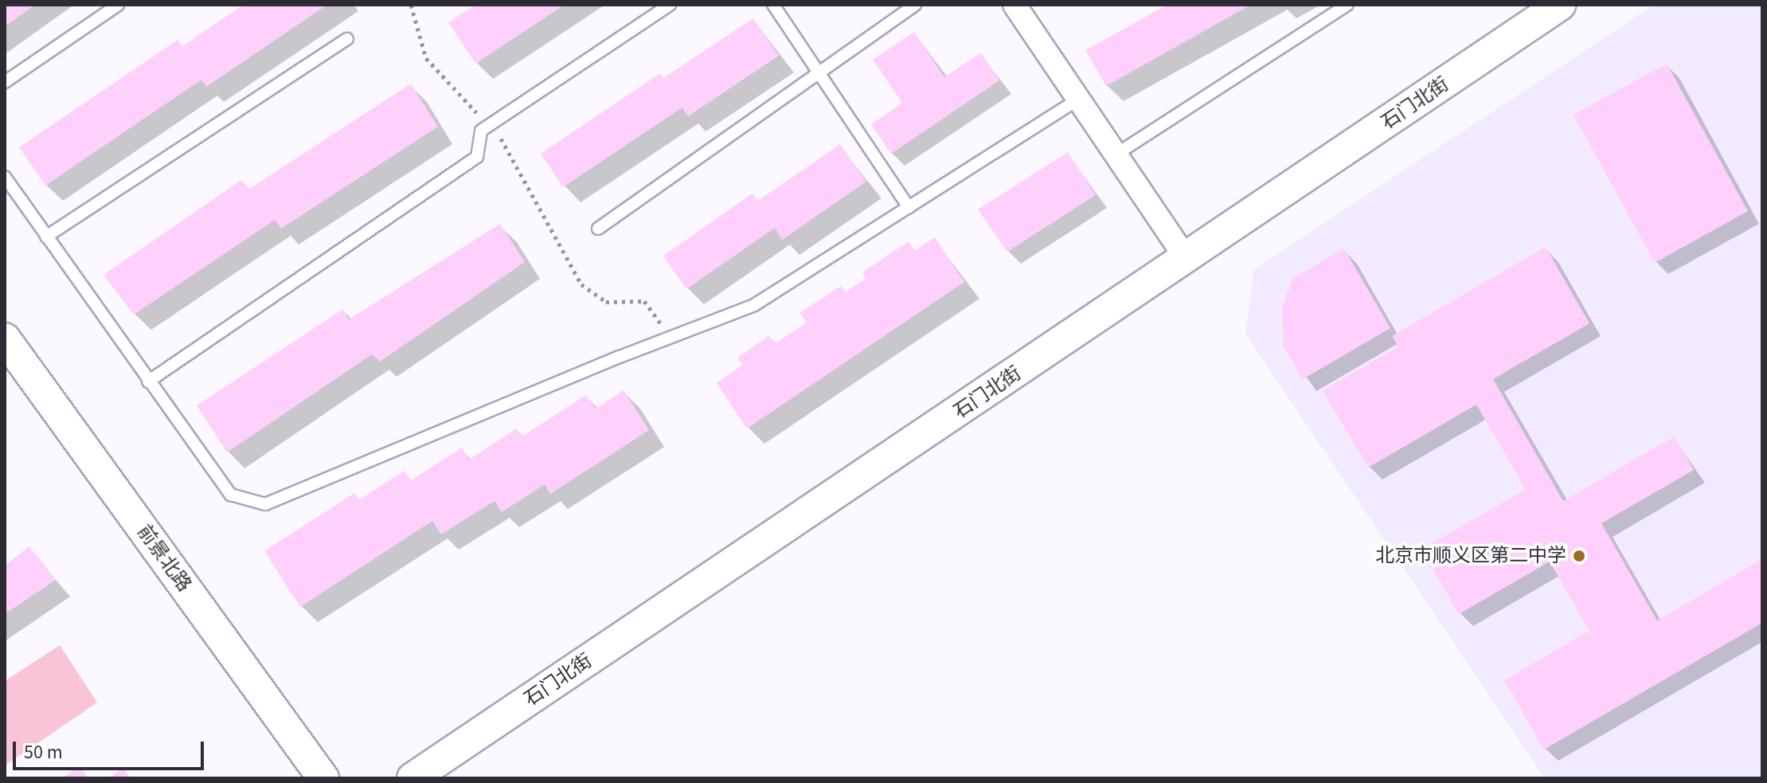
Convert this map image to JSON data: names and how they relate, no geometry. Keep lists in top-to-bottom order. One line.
{"streets":{"street":["石门北街","前景北路"]},"places":["北京市顺义区第二中学"],"scale_bar":"50 m"}
